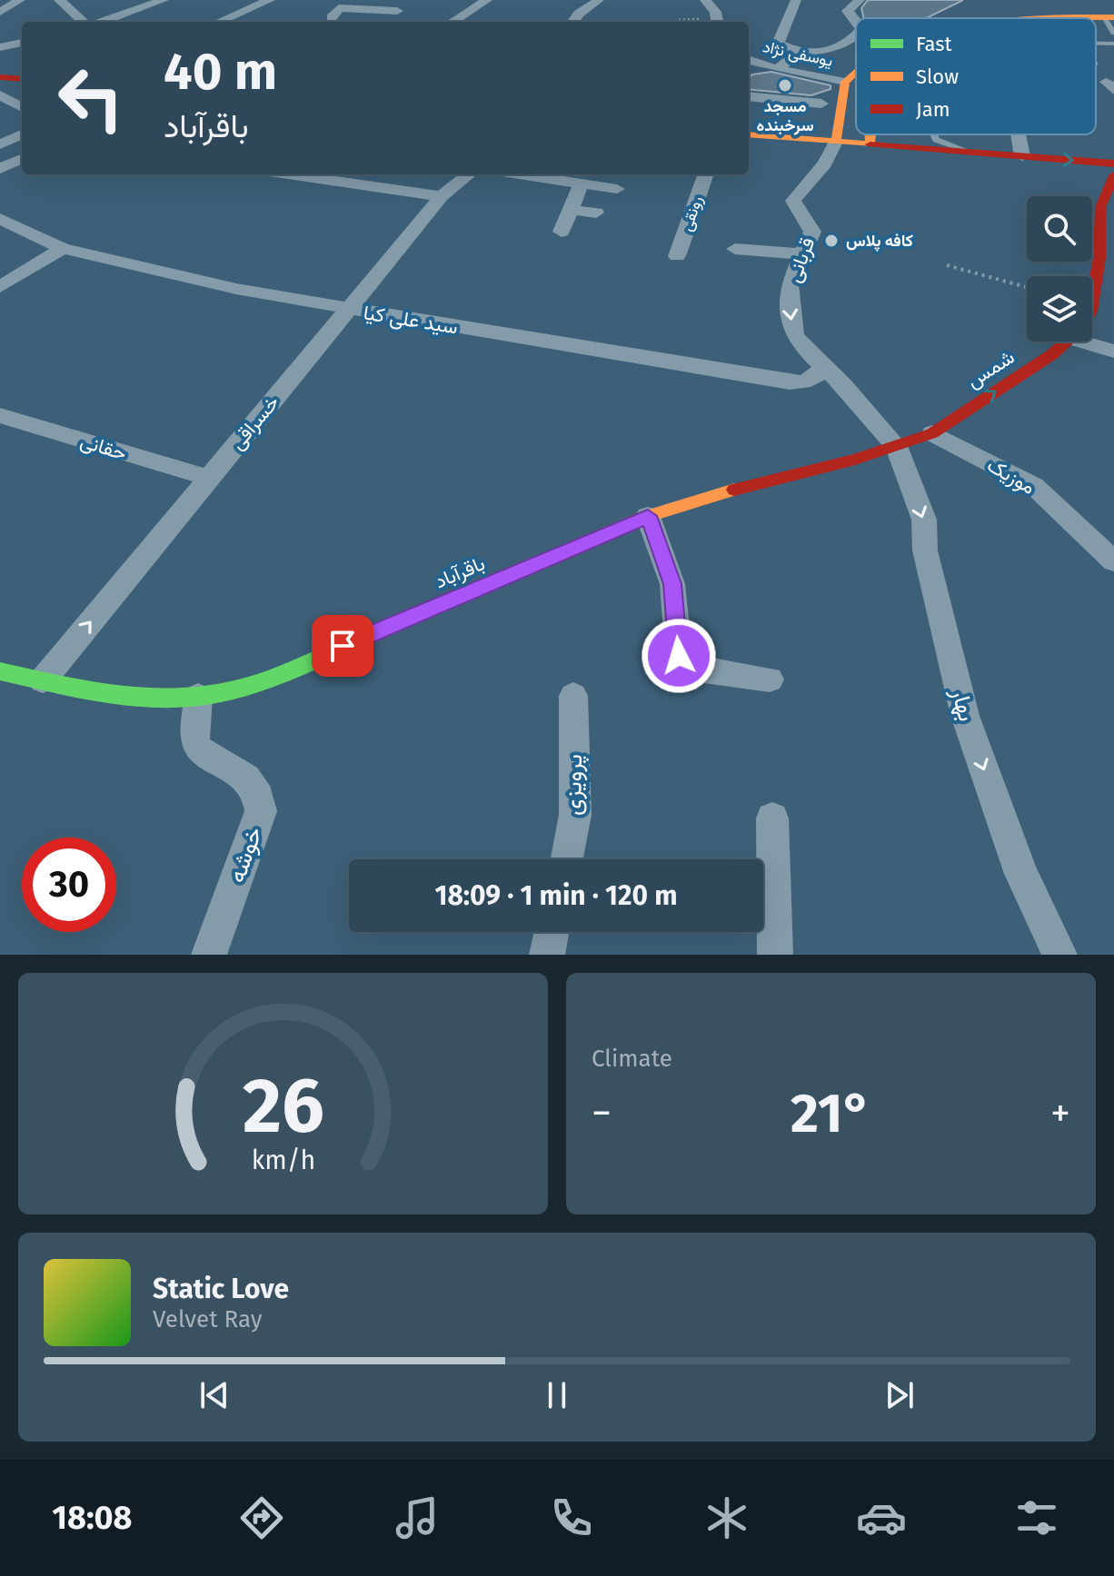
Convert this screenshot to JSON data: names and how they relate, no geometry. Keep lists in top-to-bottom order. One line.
{"streets":{"main road":["شمس","باقرآباد"],"street":["یوسفی نژاد","رونقی","قربانی","سید علی کیا","خسراقی","حقانی","موزیک","بهار","پرویزی","خوشه"]},"crossings":[["قربانی","سید علی کیا"],["قربانی","باقرآباد"],["قربانی","بهار"],["سید علی کیا","خسراقی"],["شمس","موزیک"],["شمس","باقرآباد"],["خسراقی","حقانی"],["خسراقی","باقرآباد"],["موزیک","باقرآباد"],["باقرآباد","بهار"],["باقرآباد","خوشه"]],"one_way":["شمس","خسراقی","بهار"],"places":["مسجد سرخبنده","کافه پلاس"],"legend":["Fast","Slow","Jam"],"page":{"turn":["40 m","باقرآباد"],"limit":"30","trip":"18:09 · 1 min · 120 m","tile":"Climate","heat":["−","21°","+"],"song":["Static Love","Velvet Ray"],"tabs":"18:08","gauge":["26","km/h"]}}
